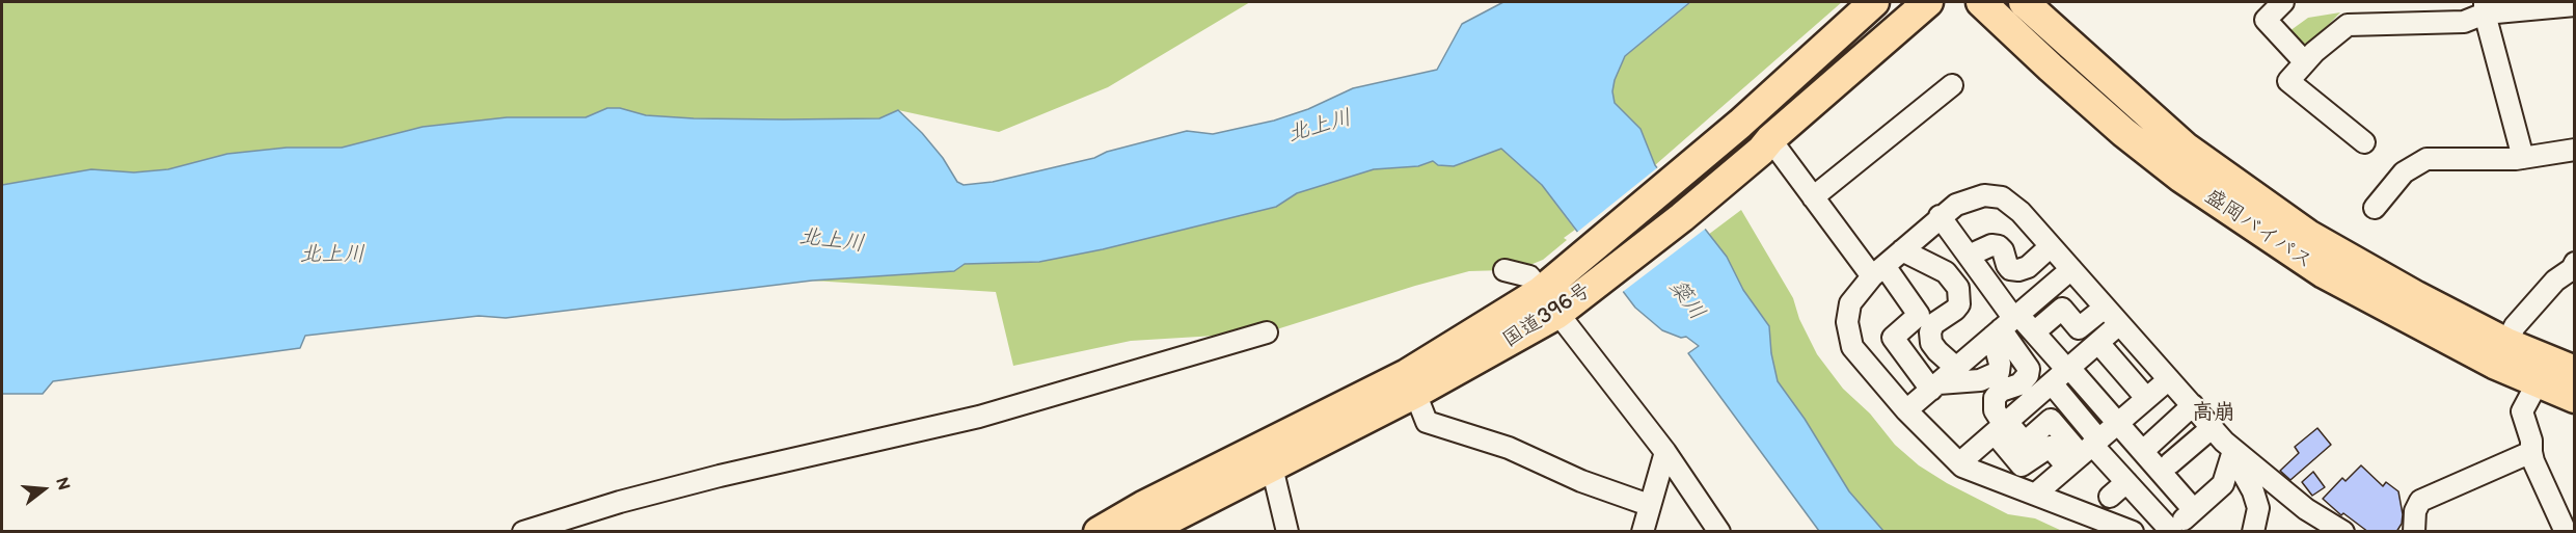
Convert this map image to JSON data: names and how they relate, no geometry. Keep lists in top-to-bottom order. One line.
{"streets":{"highway":["盛岡バイパス","国道396号"]},"districts":["高崩"],"water":["北上川","簗川"],"north":"right"}
